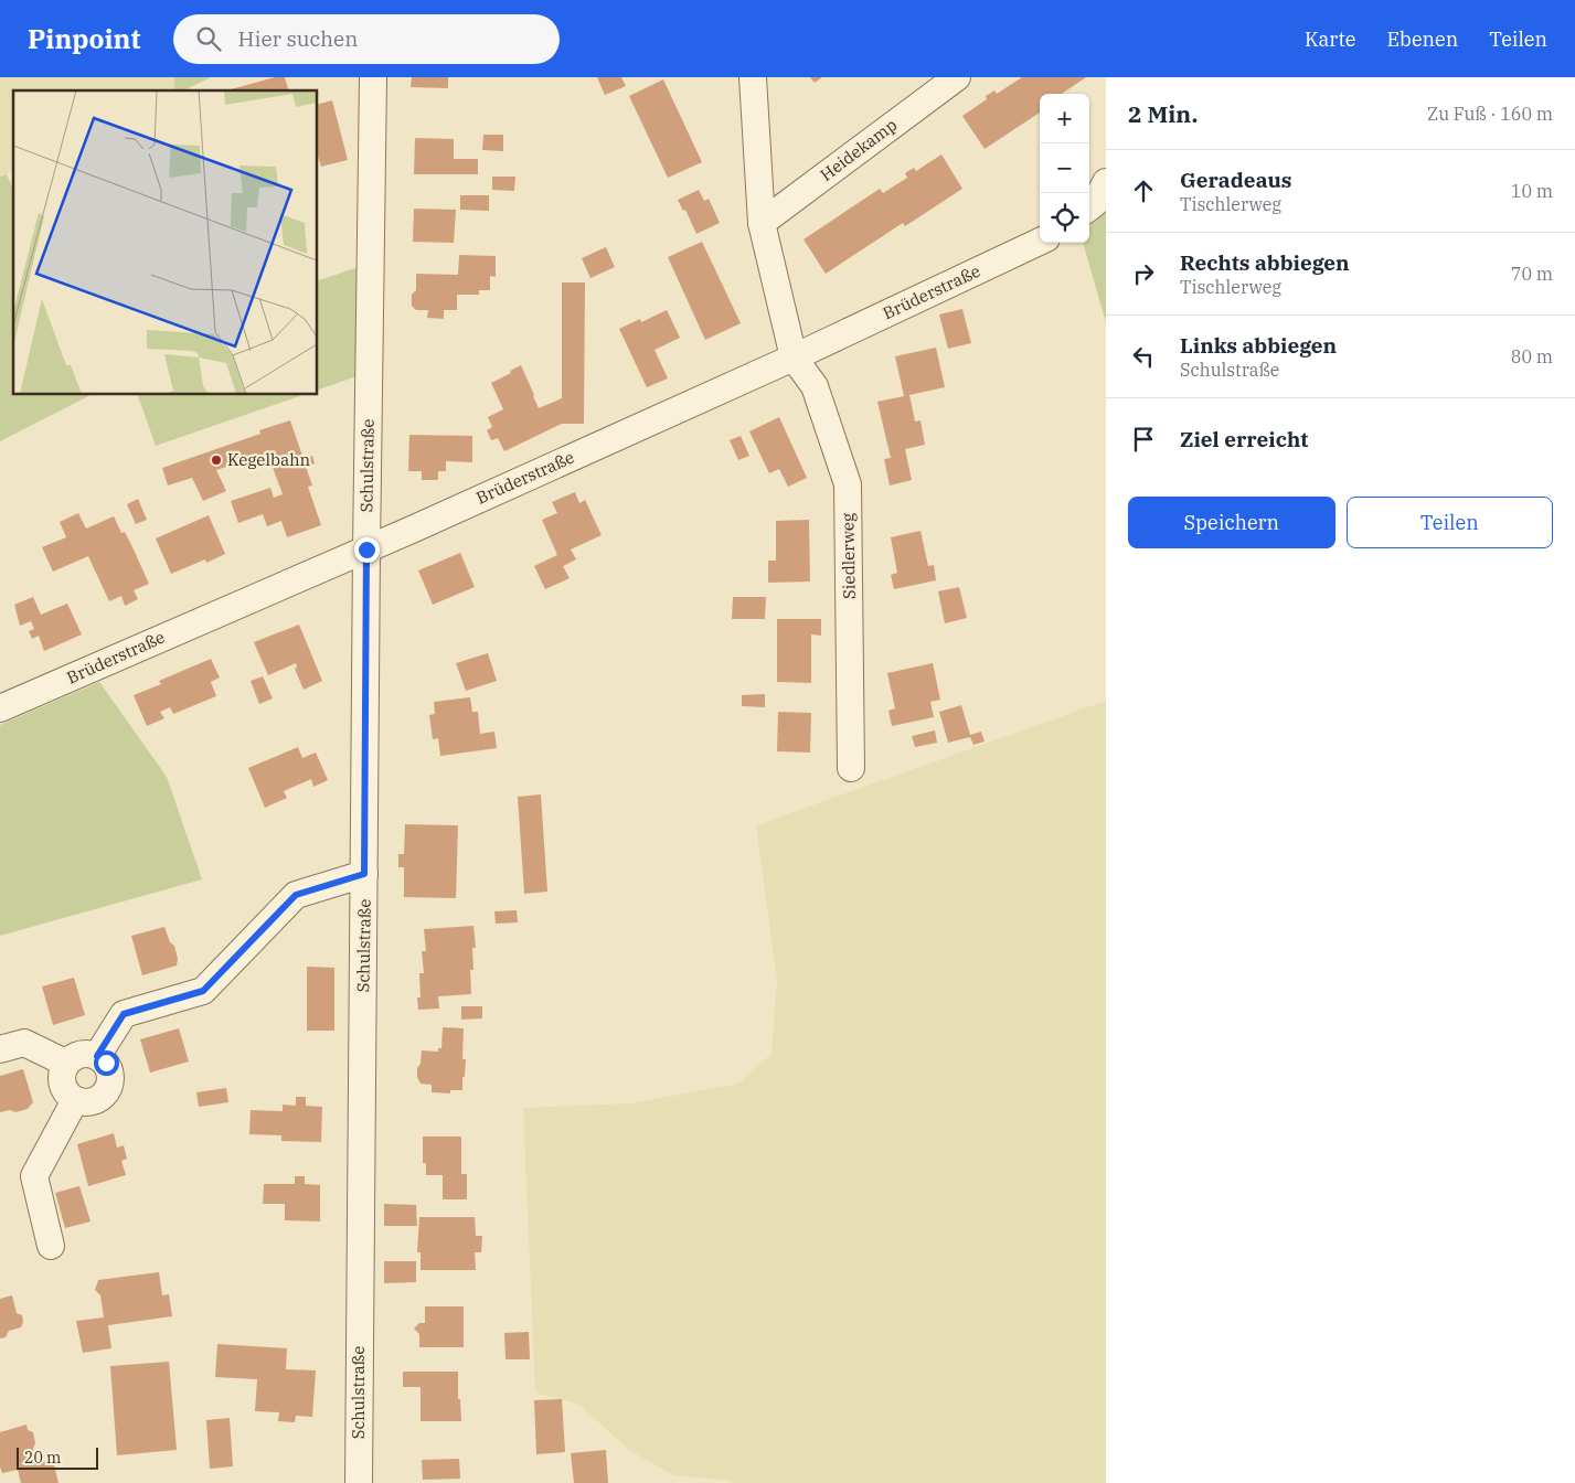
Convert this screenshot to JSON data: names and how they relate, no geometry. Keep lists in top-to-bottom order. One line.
{"streets":{"street":["Heidekamp","Brüderstraße","Schulstraße","Siedlerweg"]},"crossings":[["Brüderstraße","Schulstraße"],["Brüderstraße","Siedlerweg"]],"places":["Kegelbahn"],"scale_bar":"20 m","page":{"header":"Pinpoint","search":"Hier suchen","nav":["Karte","Ebenen","Teilen"],"heading":["2 Min.","Zu Fuß · 160 m"],"map_buttons":["+","−"],"list":[["Geradeaus","Tischlerweg","10 m"],["Rechts abbiegen","Tischlerweg","70 m"],["Links abbiegen","Schulstraße","80 m"],"Ziel erreicht"],"buttons":["Speichern","Teilen"],"scale":"20 m"}}
